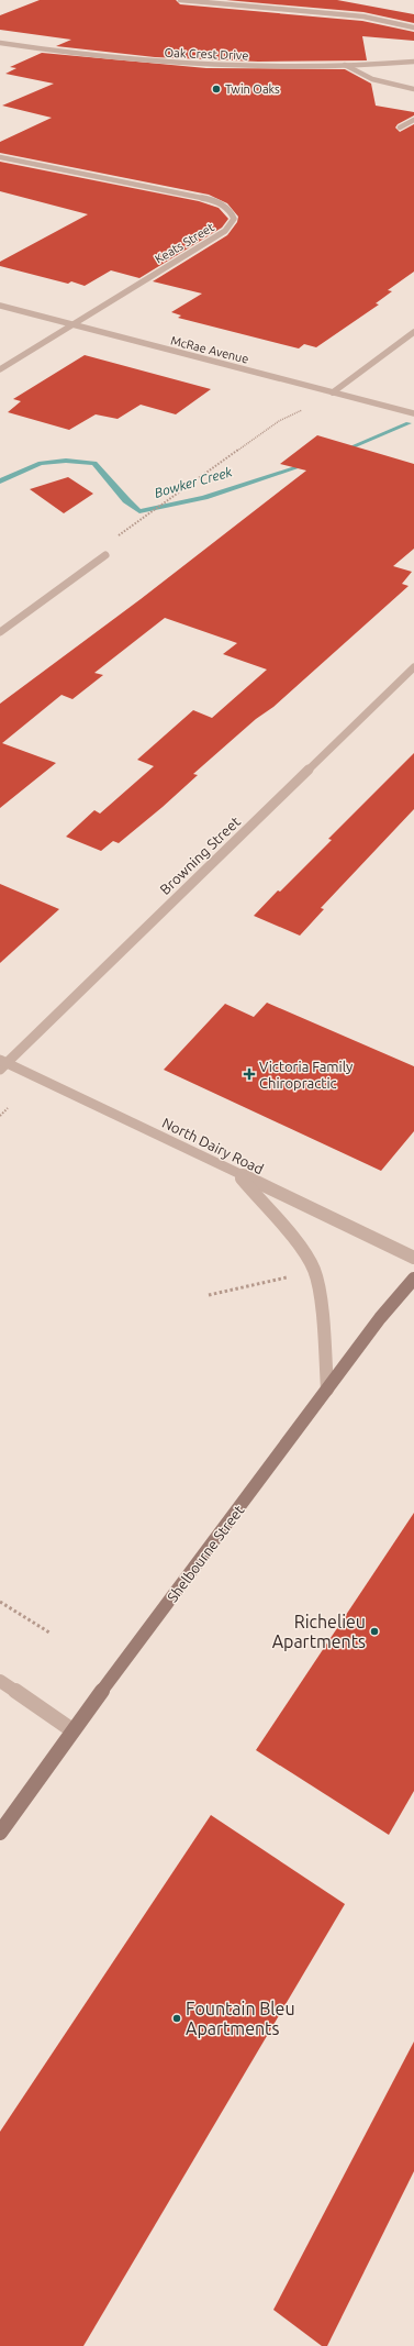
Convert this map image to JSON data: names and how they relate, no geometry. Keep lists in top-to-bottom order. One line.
{"streets":{"main road":["Shelbourne Street"],"street":["Oak Crest Drive","Keats Street","McRae Avenue","Browning Street","North Dairy Road"]},"crossings":[["Keats Street","McRae Avenue"],["Browning Street","North Dairy Road"]],"water":["Bowker Creek"],"places":{"other":["Twin Oaks","Richelieu Apartments","Fountain Bleu Apartments"],"health":["Victoria Family Chiropractic"]}}
